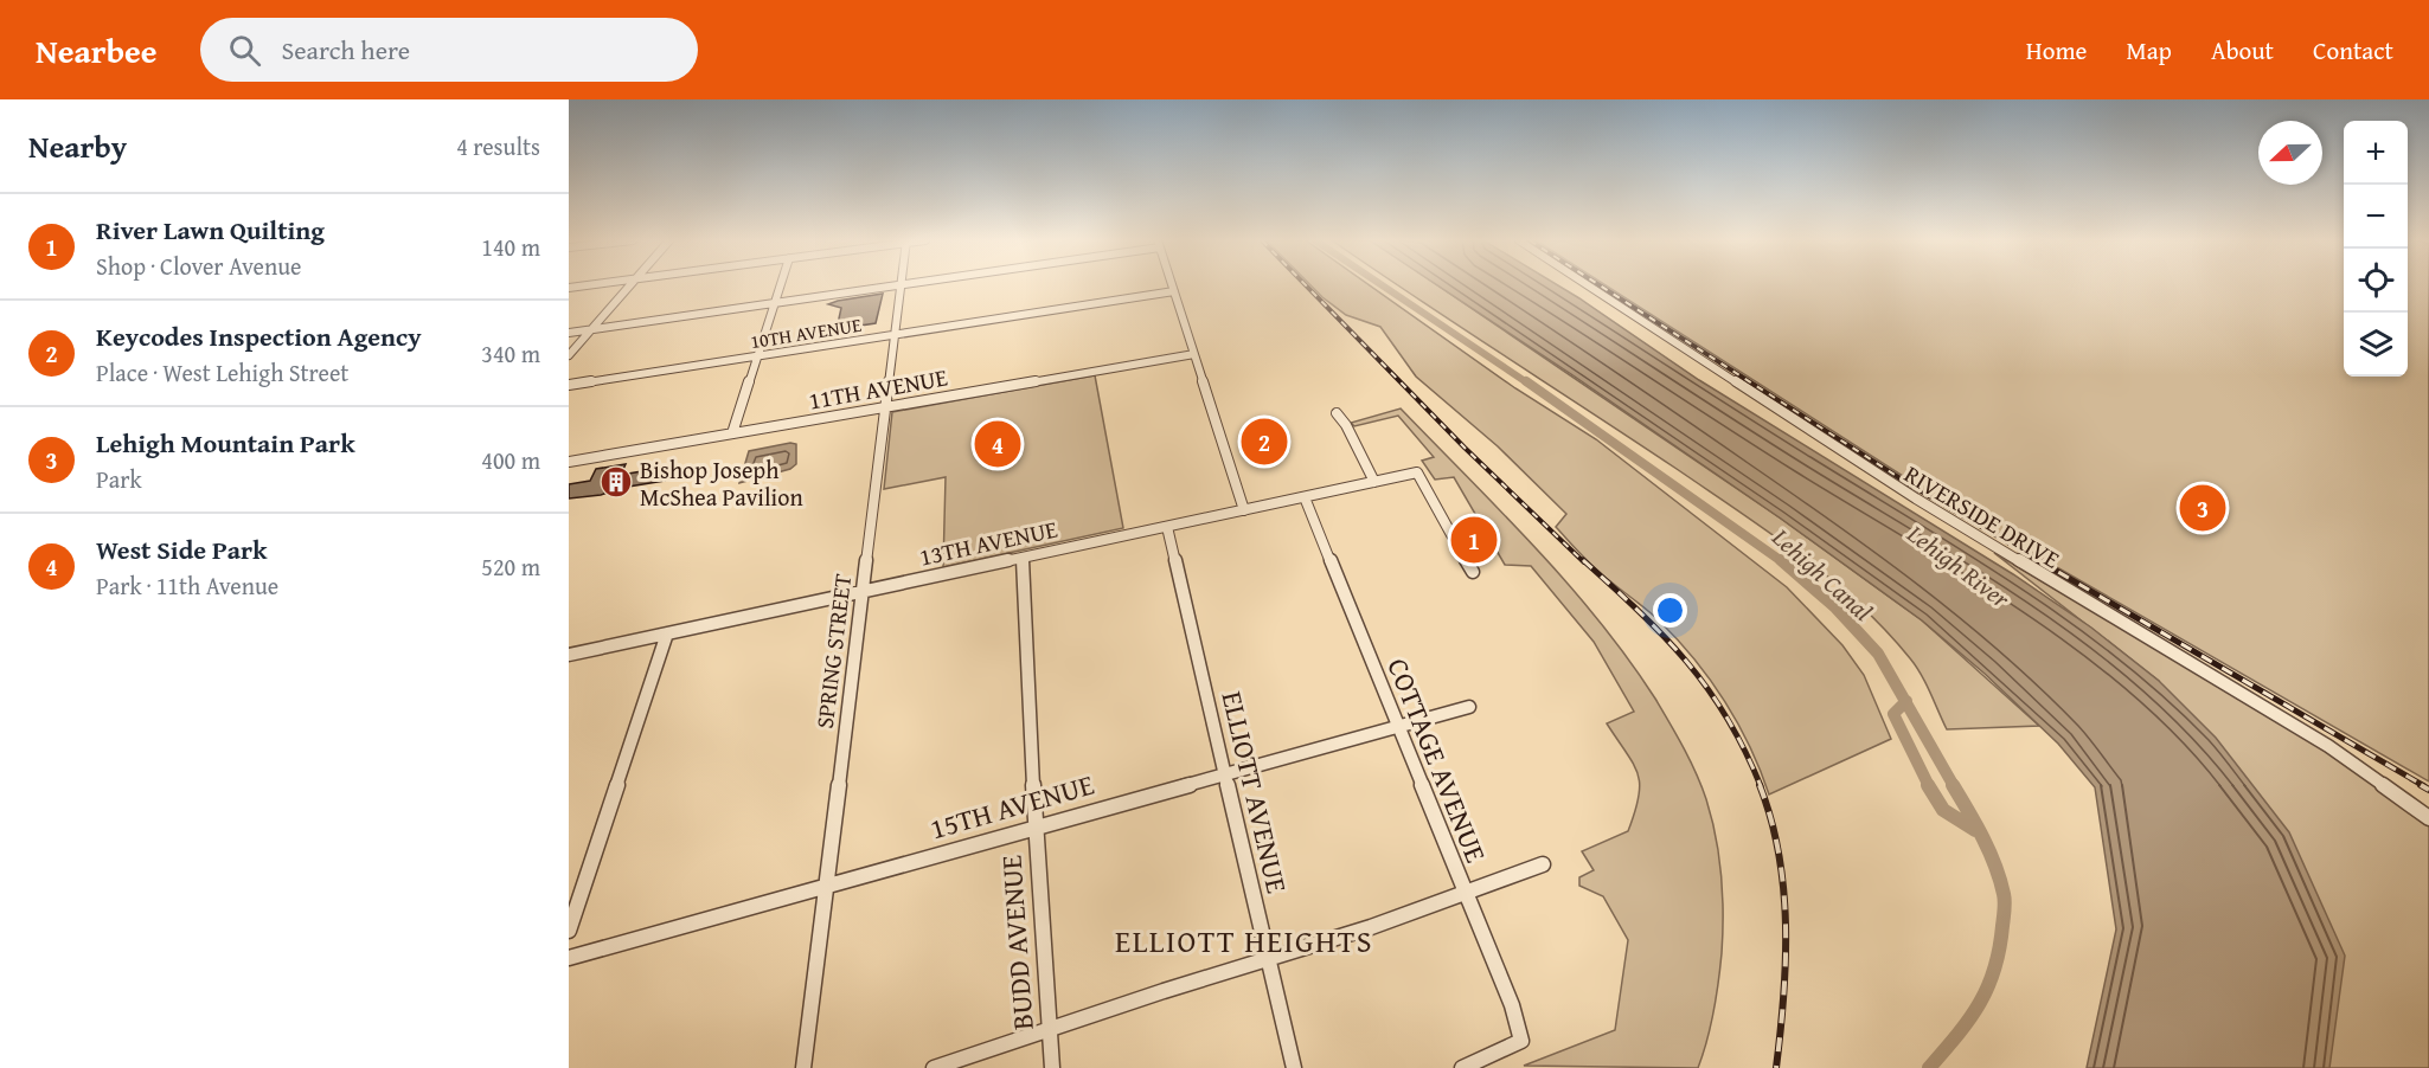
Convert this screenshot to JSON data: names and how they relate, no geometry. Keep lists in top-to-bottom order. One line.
{"streets":{"street":["10TH AVENUE","11TH AVENUE","RIVERSIDE DRIVE","13TH AVENUE","SPRING STREET","COTTAGE AVENUE","ELLIOTT AVENUE","15TH AVENUE","BUDD AVENUE"]},"crossings":[["10TH AVENUE","SPRING STREET"],["11TH AVENUE","SPRING STREET"],["13TH AVENUE","SPRING STREET"],["13TH AVENUE","COTTAGE AVENUE"],["13TH AVENUE","ELLIOTT AVENUE"],["13TH AVENUE","BUDD AVENUE"],["SPRING STREET","15TH AVENUE"],["COTTAGE AVENUE","15TH AVENUE"],["ELLIOTT AVENUE","15TH AVENUE"],["15TH AVENUE","BUDD AVENUE"]],"districts":["ELLIOTT HEIGHTS"],"water":["Lehigh River","Lehigh Canal"],"places":{"building":["Bishop Joseph McShea Pavilion"]},"north":"left","page":{"header":"Nearbee","search":"Search here","nav":["Home","Map","About","Contact"],"heading":["Nearby","4 results"],"map_buttons":["+","−"],"list":[{"mark":"1","name":"River Lawn Quilting","note":"Shop · Clover Avenue","value":"140 m"},{"mark":"2","name":"Keycodes Inspection Agency","note":"Place · West Lehigh Street","value":"340 m"},{"mark":"3","name":"Lehigh Mountain Park","note":"Park","value":"400 m"},{"mark":"4","name":"West Side Park","note":"Park · 11th Avenue","value":"520 m"}],"pins":["2","4","3","1"]}}
